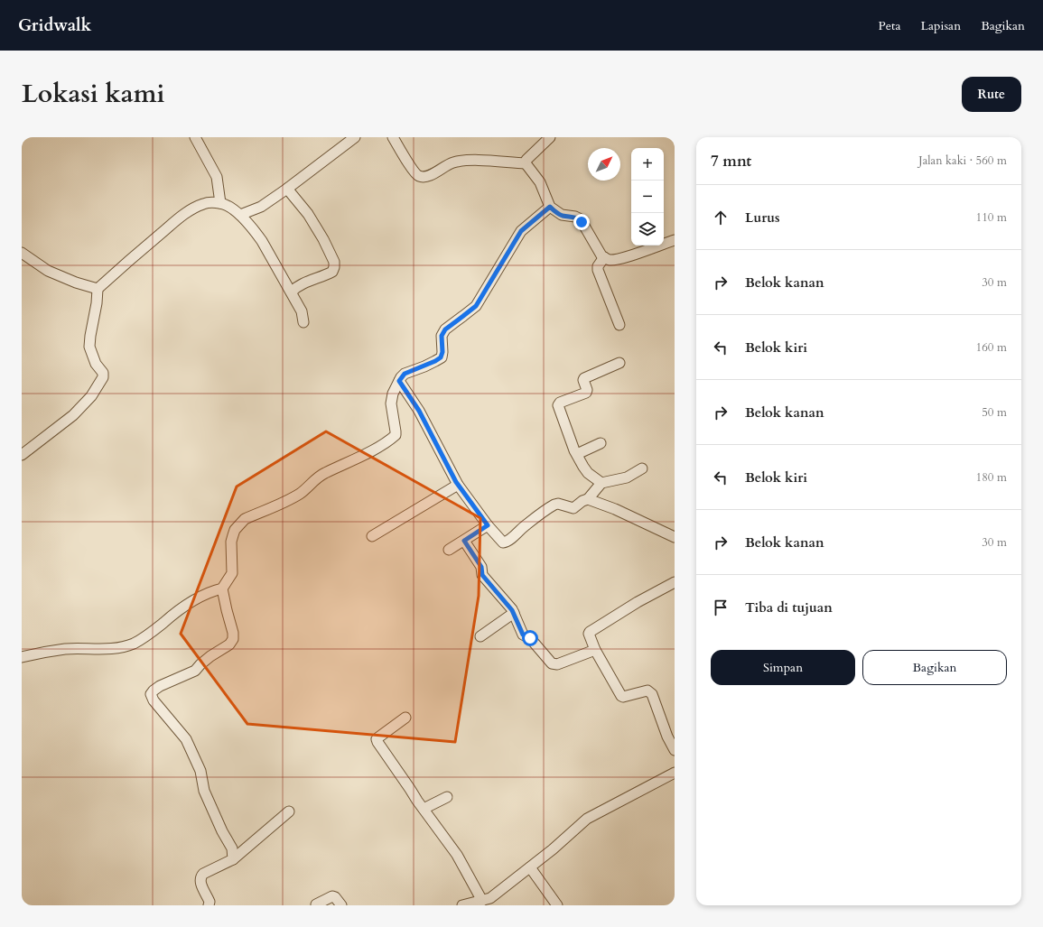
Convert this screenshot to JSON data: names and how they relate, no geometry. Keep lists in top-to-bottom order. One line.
{"north":"top right","page":{"header":"Gridwalk","nav":["Peta","Lapisan","Bagikan"],"title":"Lokasi kami","buttons":["Rute",["Simpan","Bagikan"]],"heading":["7 mnt","Jalan kaki · 560 m"],"map_buttons":["+","−"],"list":[["Lurus","110 m"],["Belok kanan","30 m"],["Belok kiri","160 m"],["Belok kanan","50 m"],["Belok kiri","180 m"],["Belok kanan","30 m"],"Tiba di tujuan"]}}
